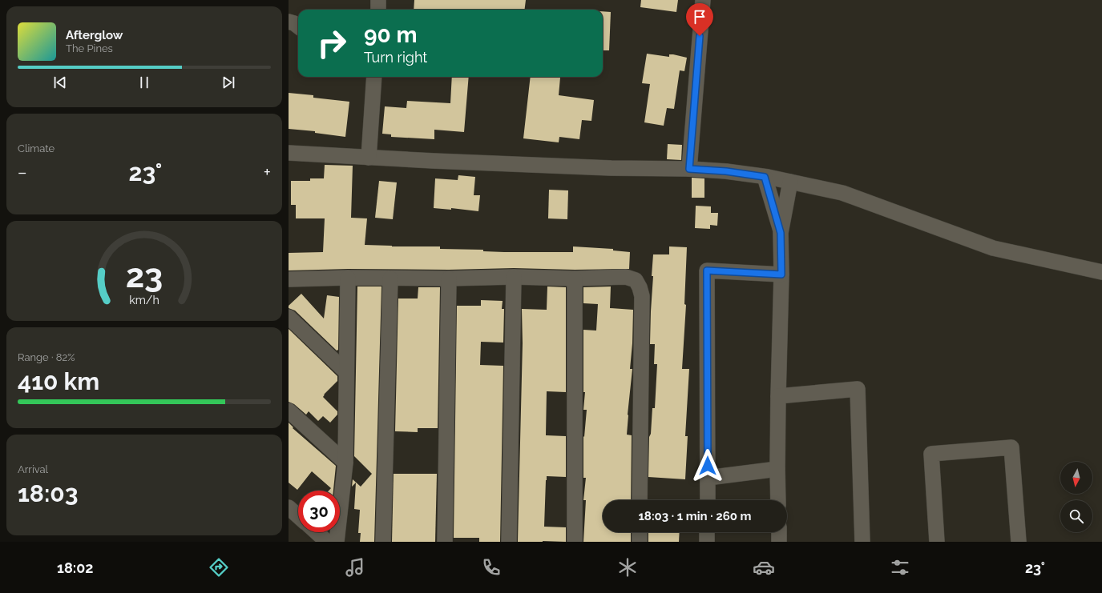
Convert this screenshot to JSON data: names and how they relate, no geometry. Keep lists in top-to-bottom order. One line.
{"north":"bottom","page":{"turn":["90 m","Turn right"],"song":["Afterglow","The Pines"],"tile":["Climate",["Range · 82%","410 km"],["Arrival","18:03"]],"heat":["−","23°","+"],"limit":"30","trip":"18:03 · 1 min · 260 m","tabs":["18:02","23°"],"gauge":["23","km/h"]}}
